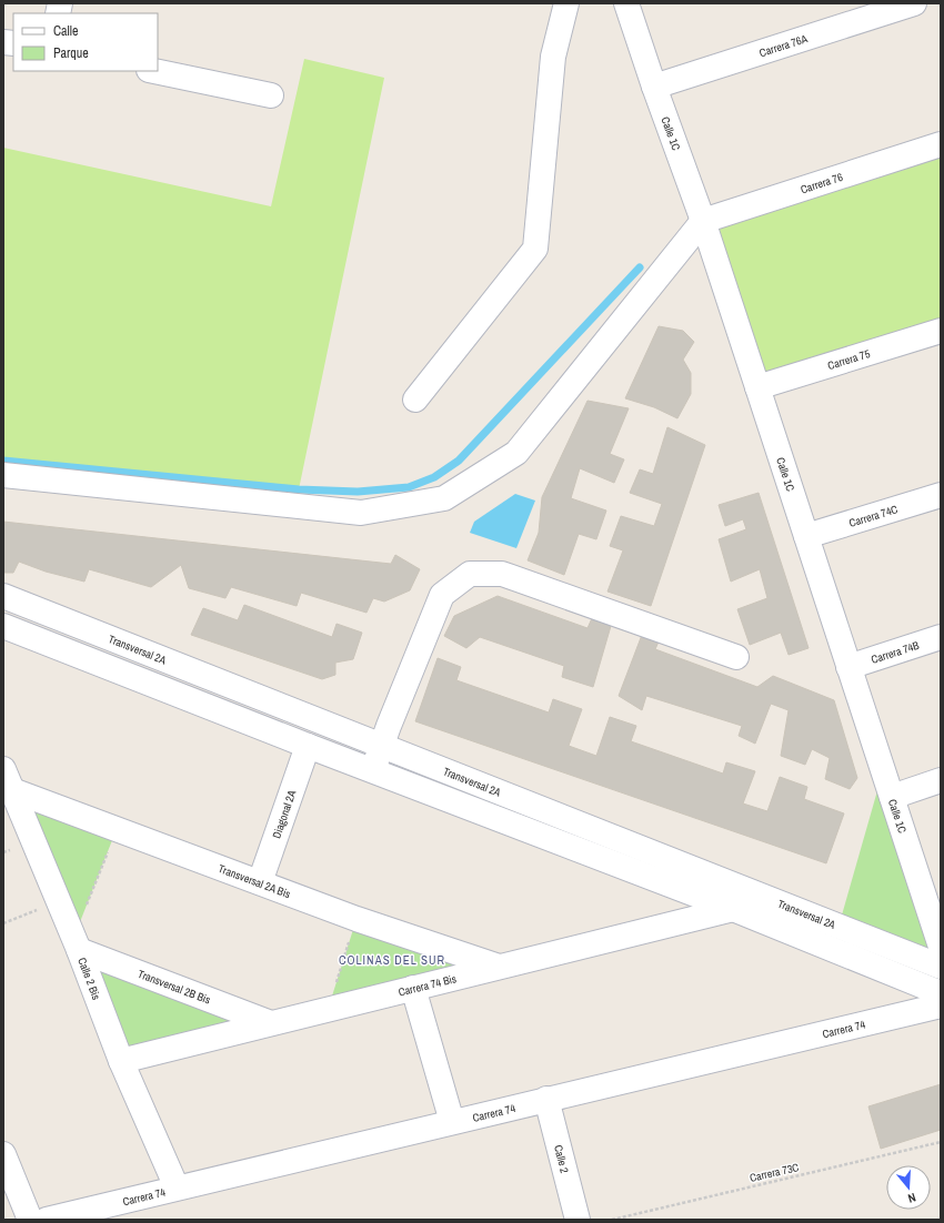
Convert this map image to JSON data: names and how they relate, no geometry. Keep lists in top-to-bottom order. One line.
{"streets":{"street":["Carrera 76A","Calle 1C","Carrera 76","Carrera 75","Carrera 74C","Transversal 2A","Carrera 74B","Diagonal 2A","Transversal 2A Bis","Calle 2 Bis","Carrera 74 Bis","Transversal 2B Bis","Carrera 74","Calle 2"],"path":["Carrera 73C"]},"crossings":[["Carrera 76A","Calle 1C"],["Calle 1C","Carrera 76"],["Calle 1C","Carrera 75"],["Calle 1C","Carrera 74C"],["Calle 1C","Carrera 74B"],["Diagonal 2A","Transversal 2A Bis"],["Transversal 2A Bis","Calle 2 Bis"],["Transversal 2A Bis","Carrera 74 Bis"],["Calle 2 Bis","Carrera 74 Bis"],["Calle 2 Bis","Transversal 2B Bis"],["Calle 2 Bis","Carrera 74"],["Carrera 74 Bis","Transversal 2B Bis"],["Carrera 74","Calle 2"]],"districts":["COLINAS DEL SUR"],"legend":["Calle","Parque"],"north":"bottom"}
